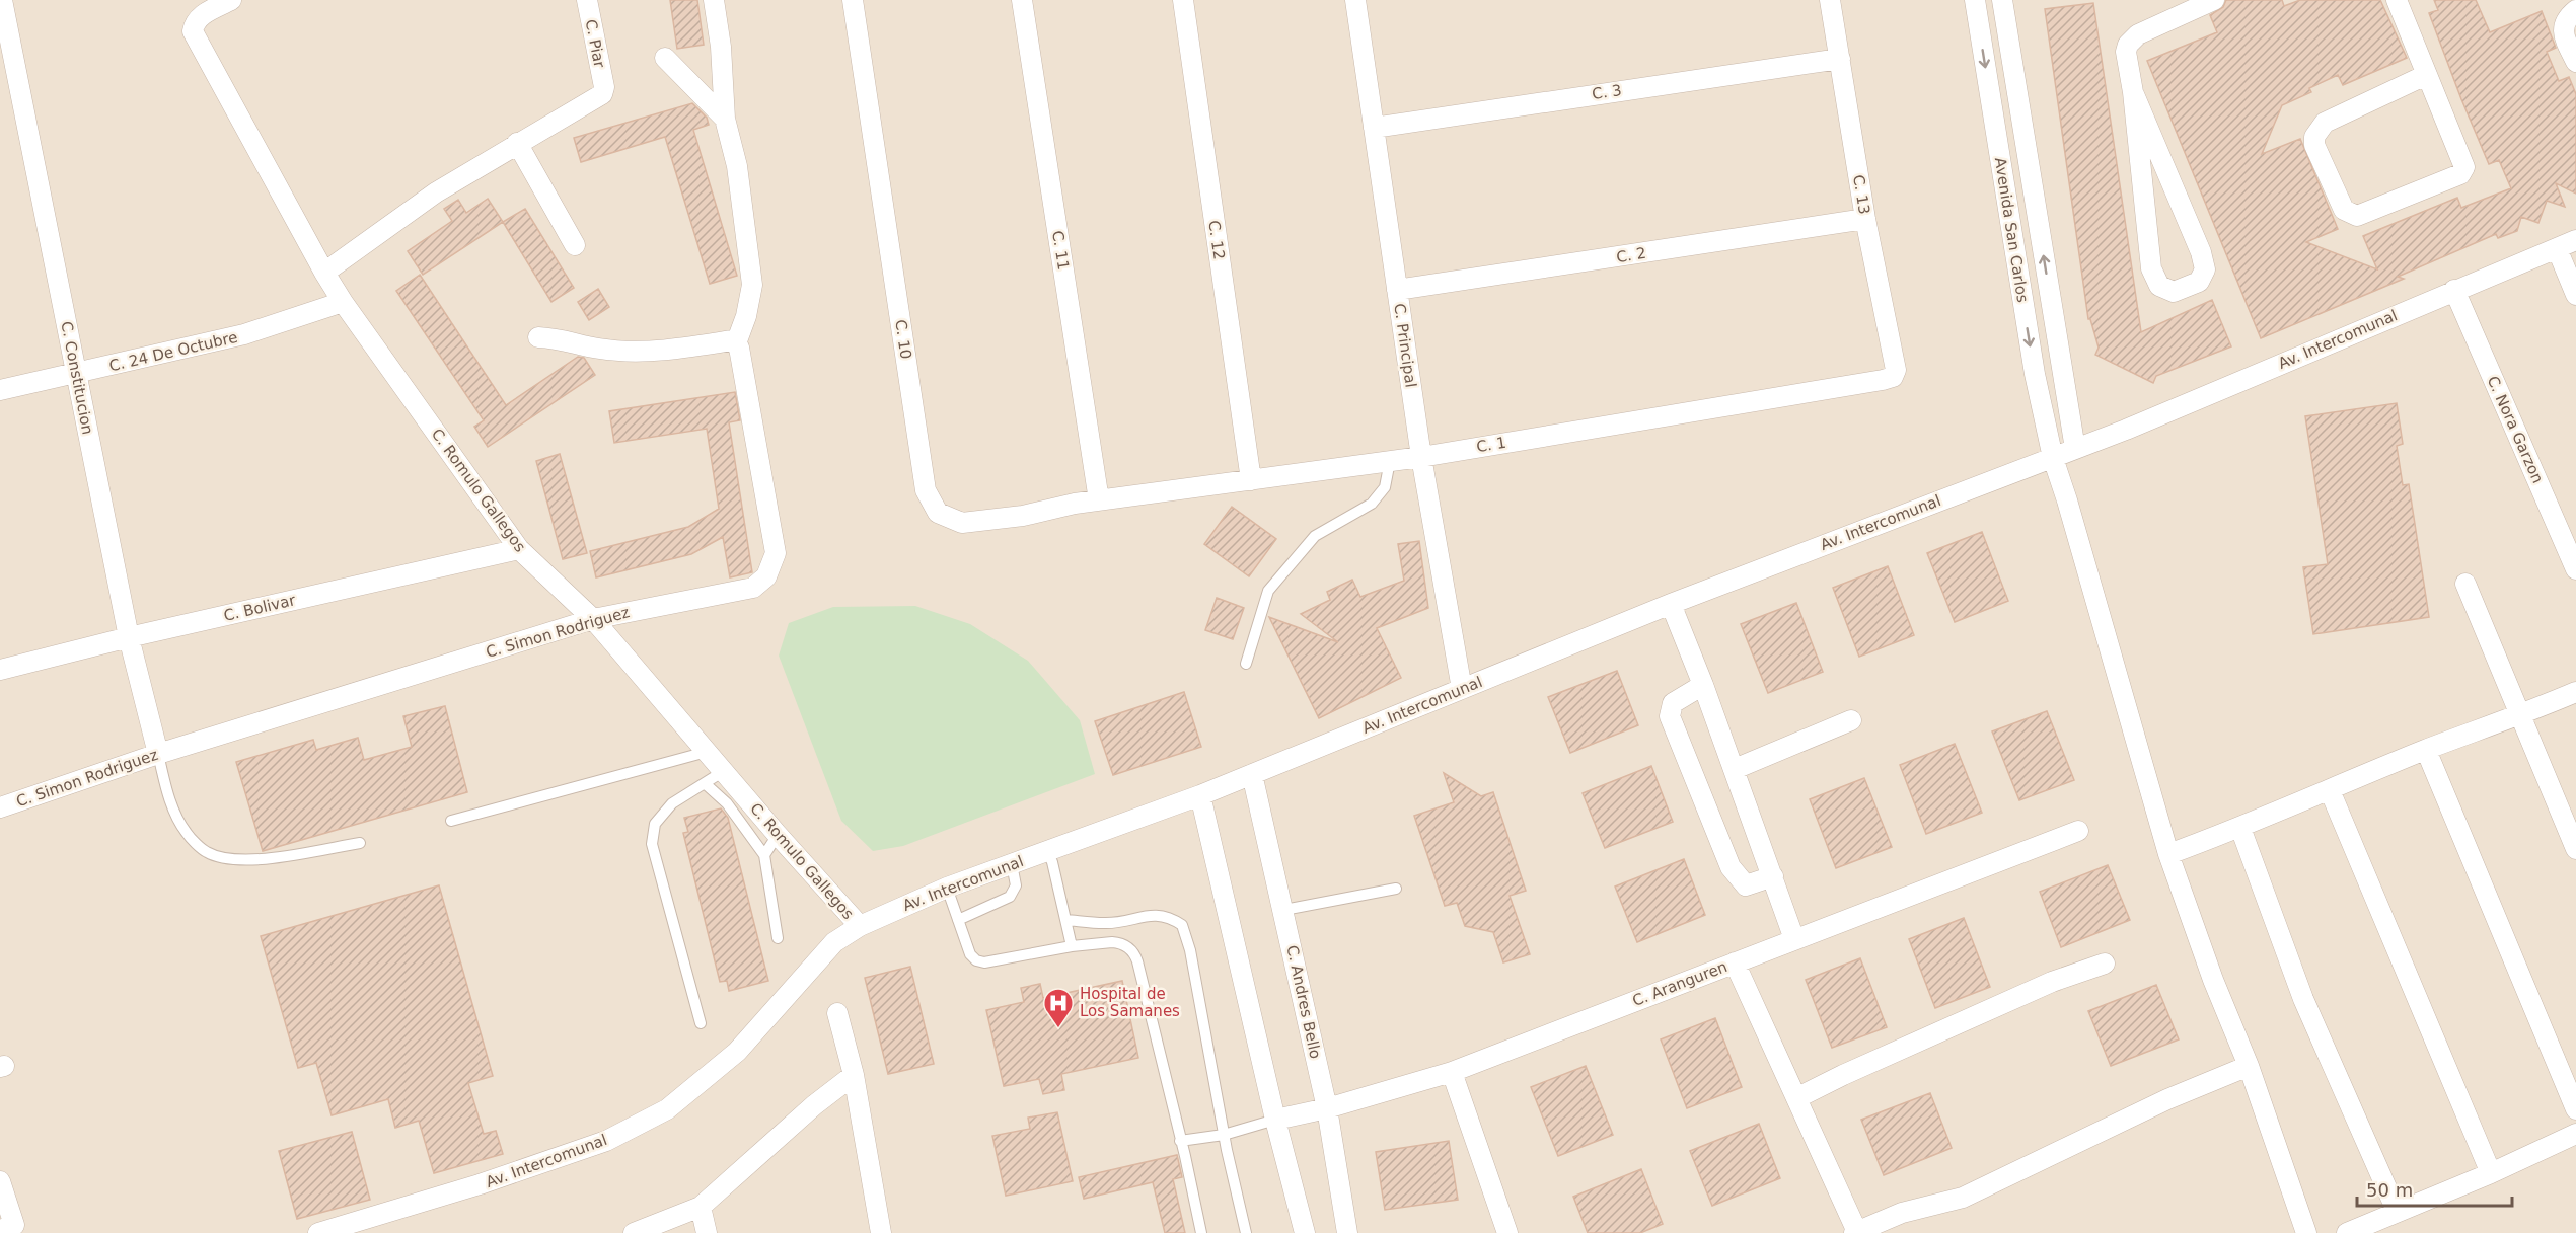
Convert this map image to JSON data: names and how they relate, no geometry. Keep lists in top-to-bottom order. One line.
{"streets":{"street":["C. Piar","C. 3","C. 13","Avenida San Carlos","C. 12","C. 11","C. 2","C. 10","Av. Intercomunal","C. Principal","C. 24 De Octubre","C. Constitucion","C. Nora Garzon","C. 1","C. Romulo Gallegos","C. Bolivar","C. Simon Rodriguez","C. Aranguren","C. Andres Bello"]},"crossings":[["C. 3","C. 13"],["C. 3","C. Principal"],["C. 13","C. 2"],["C. 13","C. 1"],["Avenida San Carlos","Av. Intercomunal"],["C. 12","C. 1"],["C. 11","C. 10"],["C. 11","C. 1"],["C. 2","C. Principal"],["C. 10","C. 1"],["Av. Intercomunal","C. Principal"],["Av. Intercomunal","C. Nora Garzon"],["Av. Intercomunal","C. Romulo Gallegos"],["Av. Intercomunal","C. Andres Bello"],["C. Principal","C. 1"],["C. 24 De Octubre","C. Constitucion"],["C. 24 De Octubre","C. Romulo Gallegos"],["C. Constitucion","C. Bolivar"],["C. Constitucion","C. Simon Rodriguez"],["C. Romulo Gallegos","C. Bolivar"],["C. Romulo Gallegos","C. Simon Rodriguez"],["C. Aranguren","C. Andres Bello"]],"places":{"hospital":["Hospital de Los Samanes"]},"scale_bar":"50 m"}
